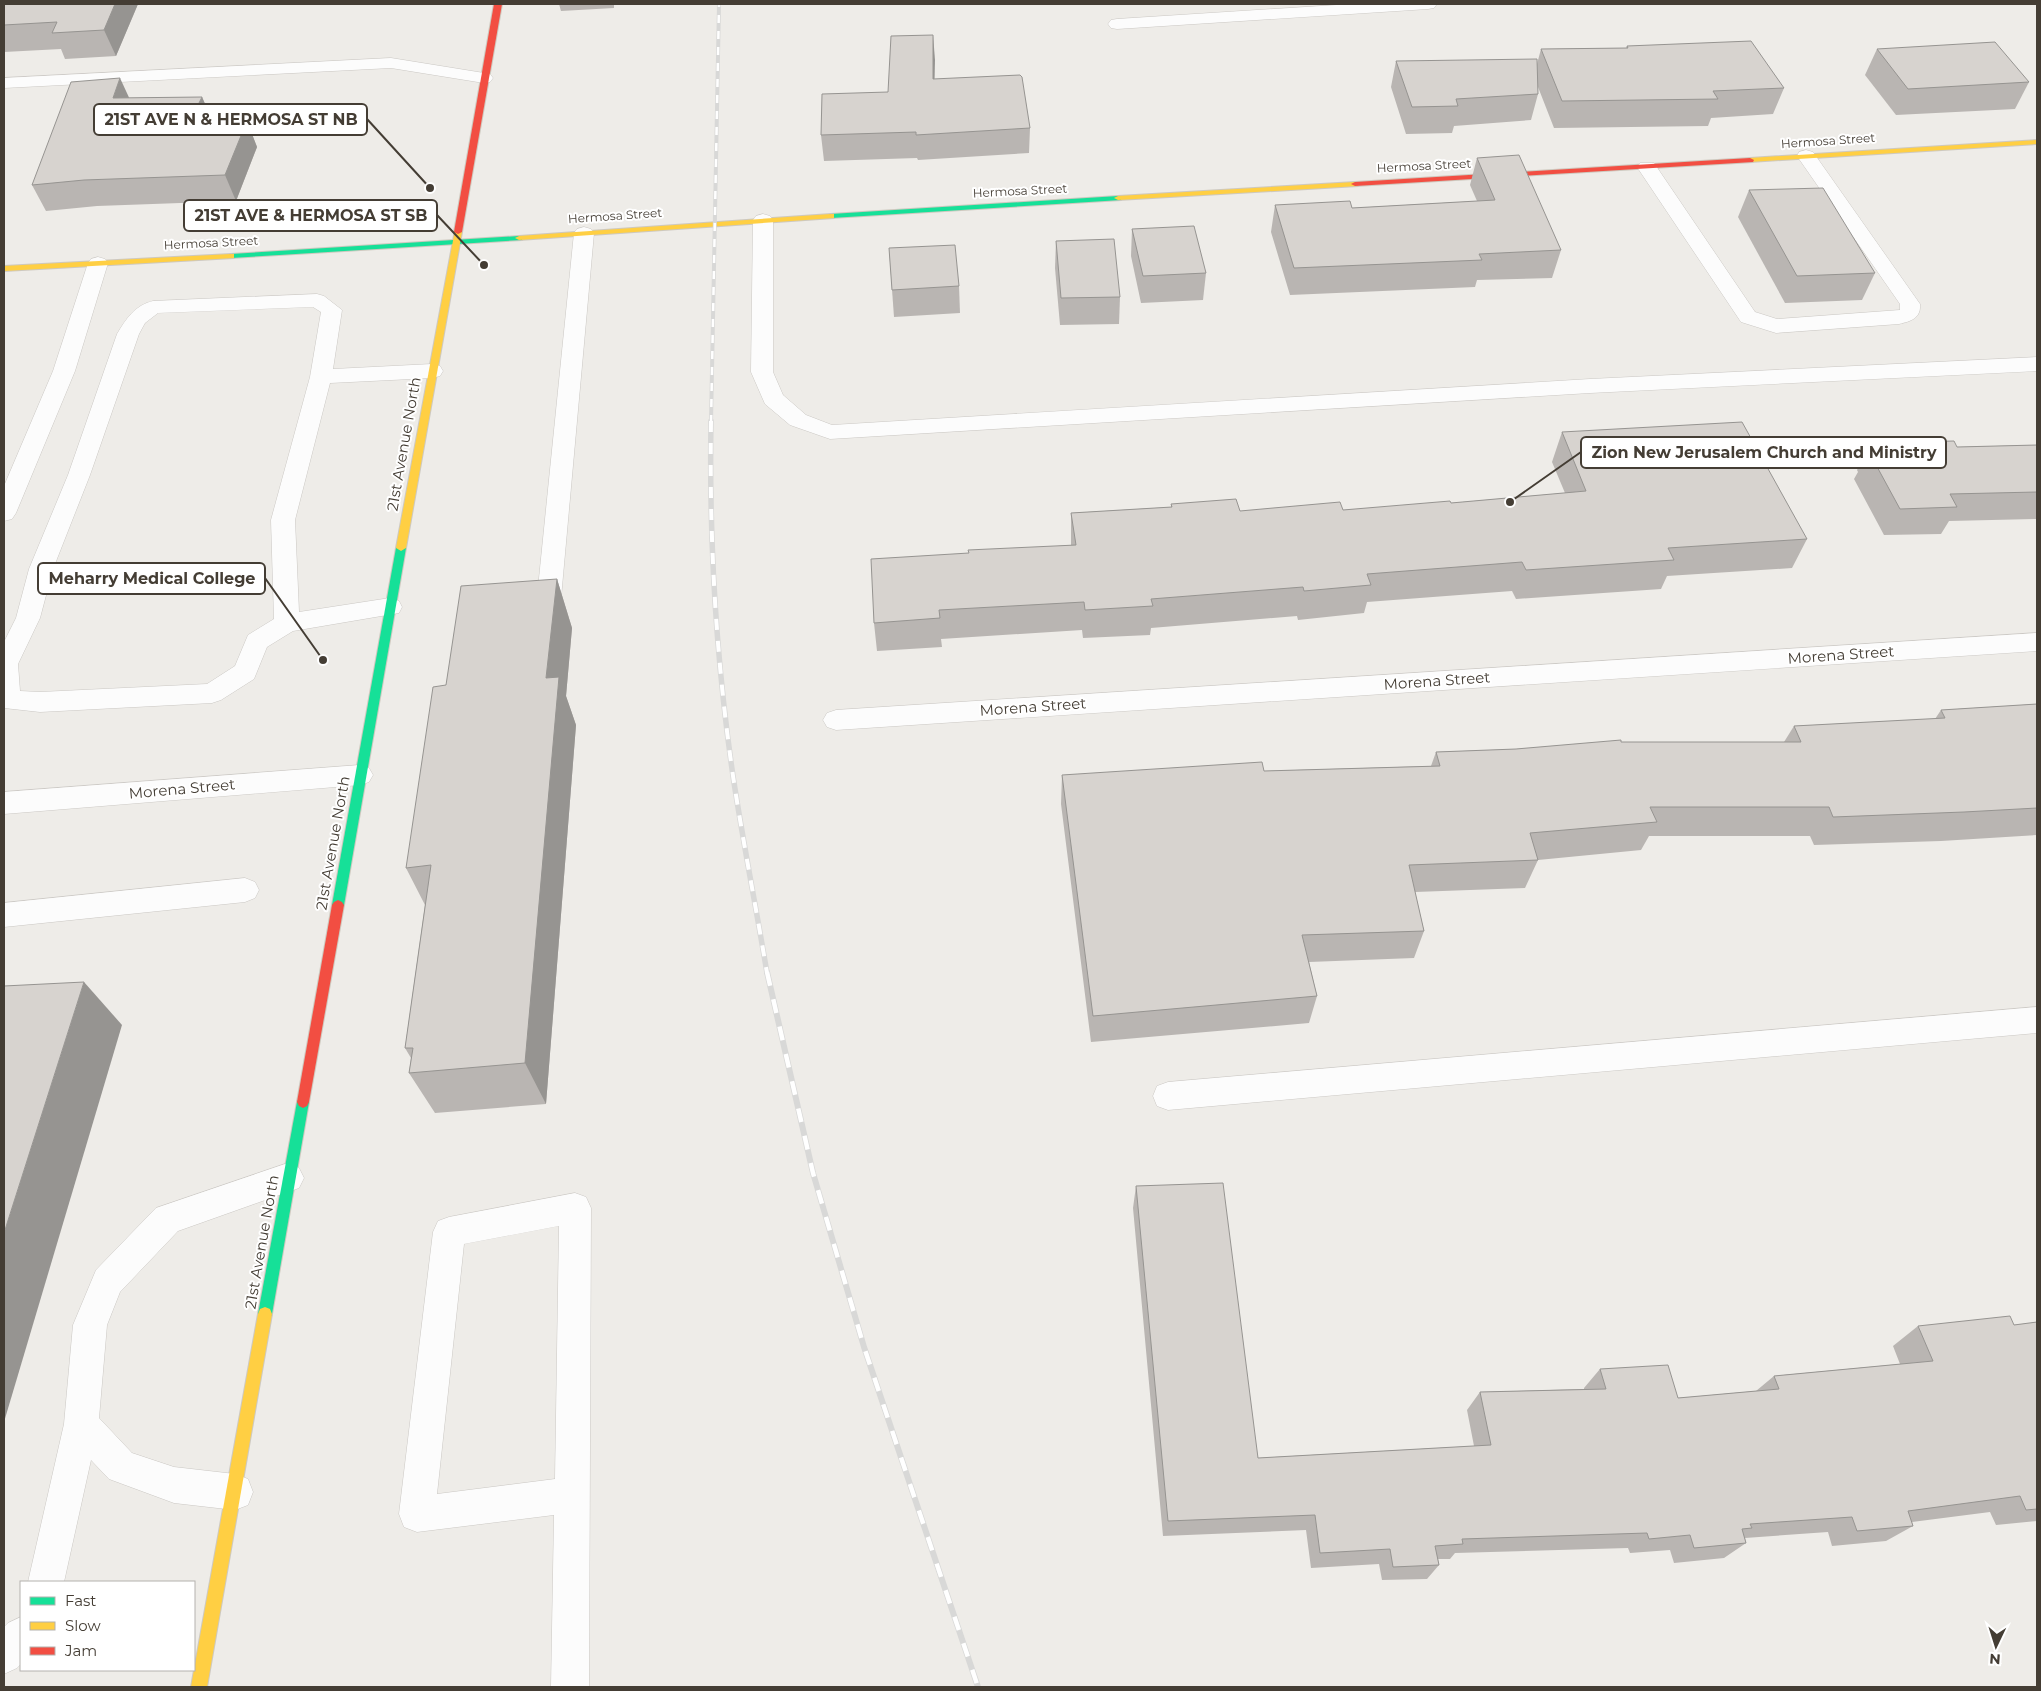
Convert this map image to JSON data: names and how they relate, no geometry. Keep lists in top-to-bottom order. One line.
{"streets":{"street":["Hermosa Street","21st Avenue North","Morena Street"]},"crossings":[["Hermosa Street","21st Avenue North"],["21st Avenue North","Morena Street"]],"places":["21ST AVE N & HERMOSA ST NB","21ST AVE & HERMOSA ST SB","Zion New Jerusalem Church and Ministry","Meharry Medical College"],"legend":["Fast","Slow","Jam"],"north":"bottom"}
